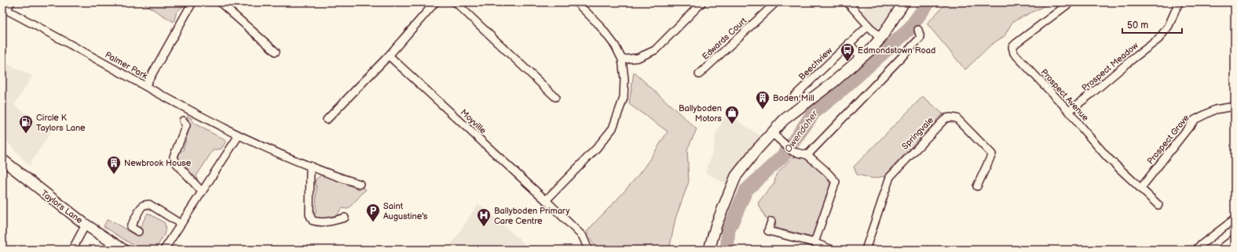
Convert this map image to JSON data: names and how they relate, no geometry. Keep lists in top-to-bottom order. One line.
{"streets":{"main road":["Taylors Lane"],"street":["Edwards Court","Beechview","Palmer Park","Prospect Meadow","Prospect Avenue","Moyville","Springvale","Prospect Grove"]},"crossings":[["Prospect Meadow","Prospect Avenue"],["Prospect Avenue","Prospect Grove"]],"water":["Owendoher"],"places":{"bus stop":["Edmondstown Road"],"building":["Boden Mill","Newbrook House"],"shop":["Ballyboden Motors"],"fuel station":["Circle K Taylors Lane"],"parking":["Saint Augustine's"],"hospital":["Ballyboden Primary Care Centre"]},"scale_bar":"50 m"}
